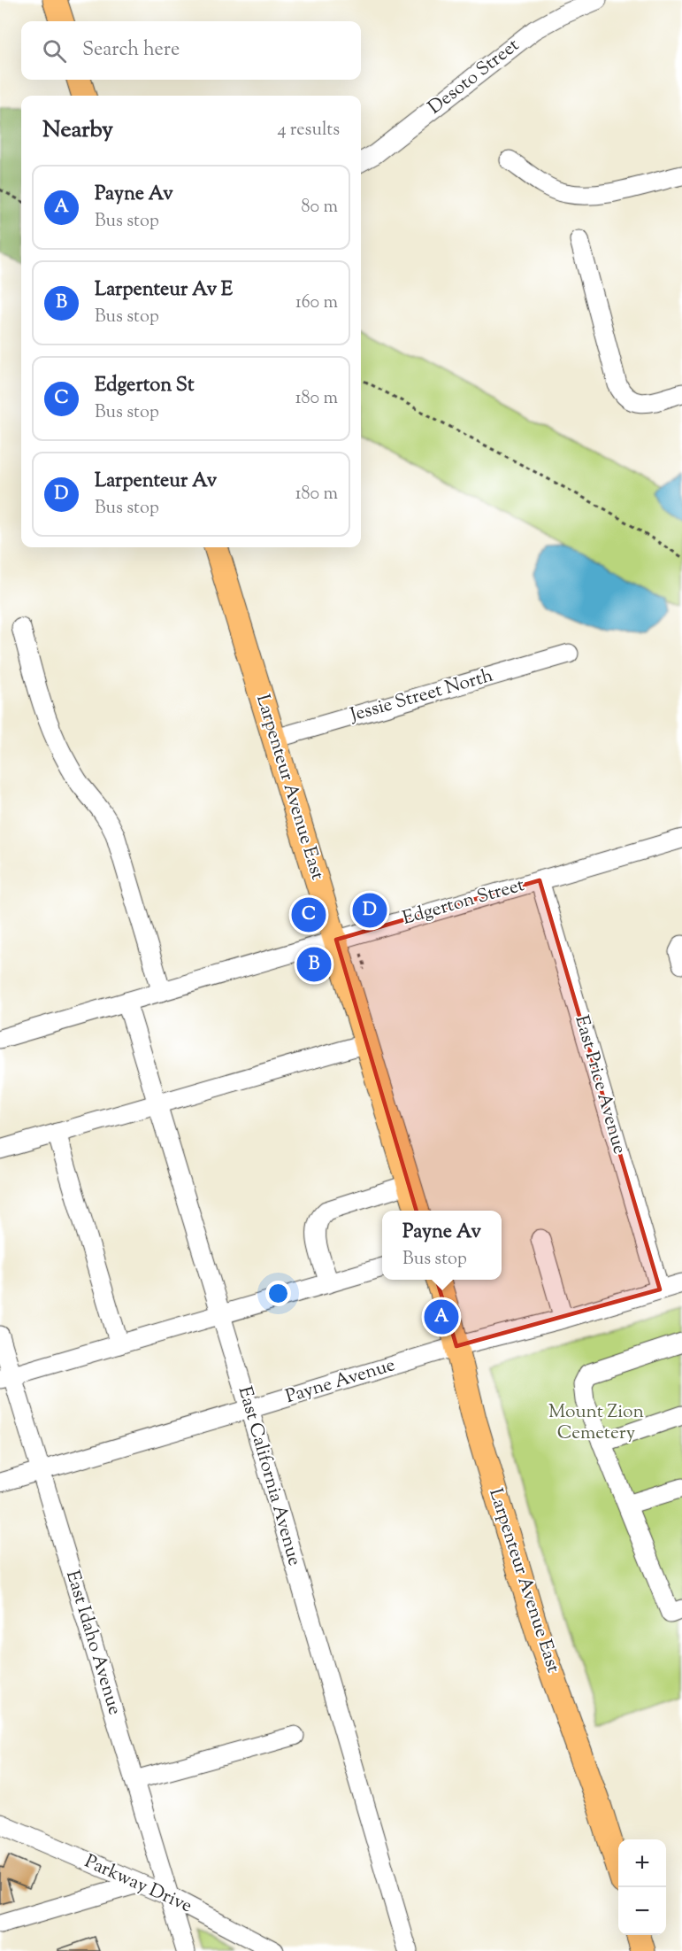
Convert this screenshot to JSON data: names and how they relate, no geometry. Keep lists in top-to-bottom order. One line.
{"streets":{"main road":["Larpenteur Avenue East"],"street":["Desoto Street","Jessie Street North","Edgerton Street","East Price Avenue","Payne Avenue","East California Avenue","East Idaho Avenue","Parkway Drive"]},"crossings":[["Jessie Street North","Larpenteur Avenue East"],["Larpenteur Avenue East","Edgerton Street"],["Larpenteur Avenue East","Payne Avenue"],["Edgerton Street","East Price Avenue"],["Edgerton Street","East California Avenue"],["East Price Avenue","Payne Avenue"],["Payne Avenue","East California Avenue"],["Payne Avenue","East Idaho Avenue"],["East Idaho Avenue","Parkway Drive"]],"parks":["Mount Zion Cemetery"],"page":{"search":"Search here","heading":["Nearby","4 results"],"list":[{"mark":"A","name":"Payne Av","note":"Bus stop","value":"80 m"},{"mark":"B","name":"Larpenteur Av E","note":"Bus stop","value":"160 m"},{"mark":"C","name":"Edgerton St","note":"Bus stop","value":"180 m"},{"mark":"D","name":"Larpenteur Av","note":"Bus stop","value":"180 m"}],"pins":["D","C","B","A"],"popup":["Payne Av","Bus stop"],"map_buttons":["+","−"]}}
